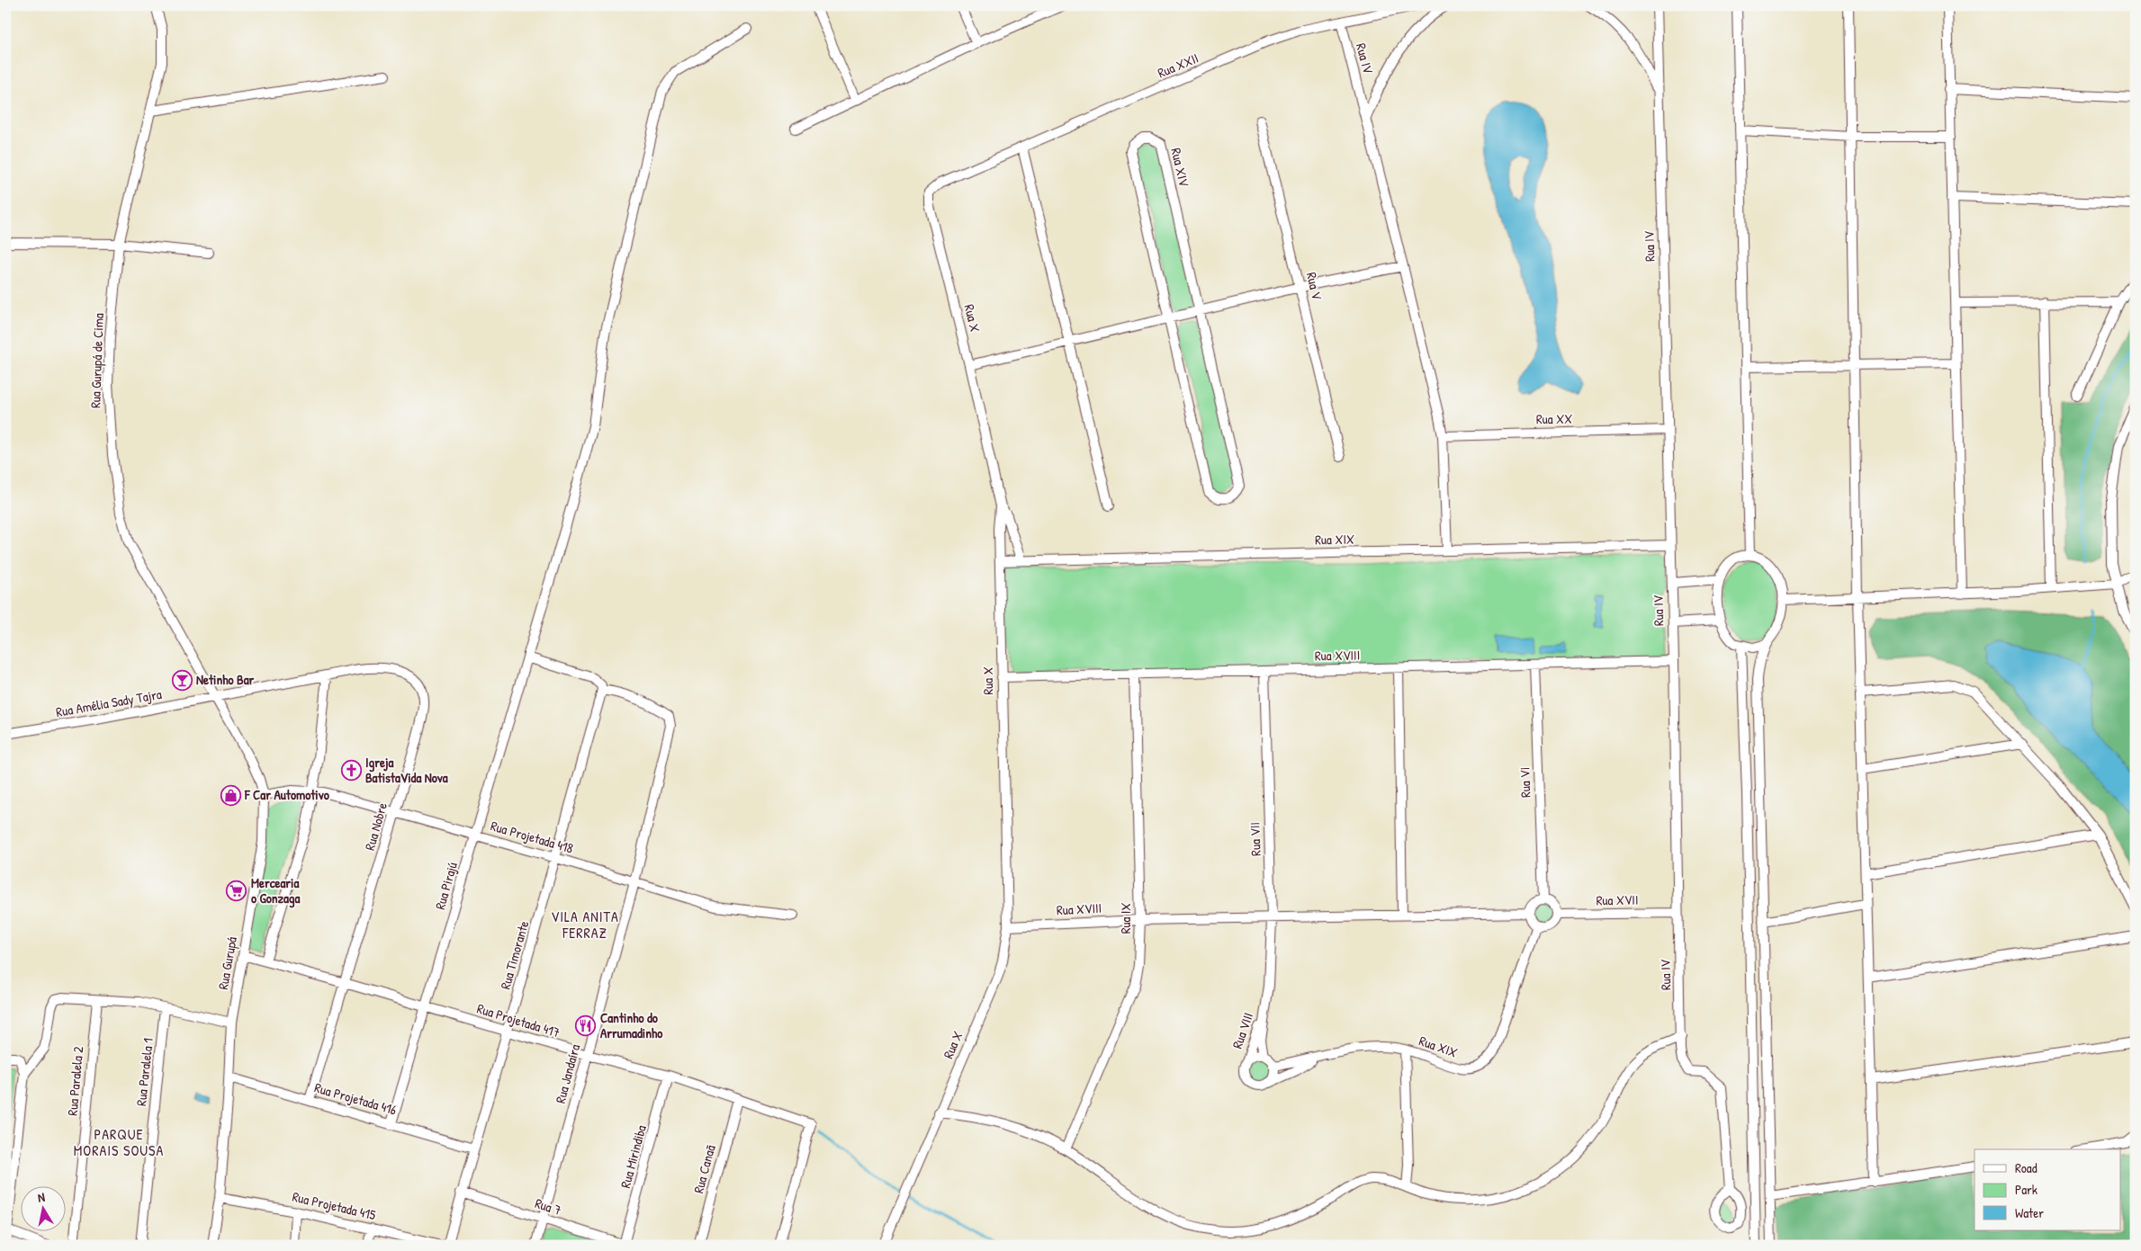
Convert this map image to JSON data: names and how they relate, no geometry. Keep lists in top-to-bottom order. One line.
{"streets":{"street":["Rua IV","Rua XXII","Rua XIV","Rua V","Rua X","Rua Gurupá de Cima","Rua XX","Rua XIX","Rua XVIII","Rua Amélia Sady Tajra","Rua VI","Rua Nobre","Rua Projetada 418","Rua VII","Rua Pirajú","Rua XVII","Rua IX","Rua Timorante","Rua Gurupá","Rua Projetada 417","Rua VIII","Rua Paralela 1","Rua Jandaíra","Rua Paralela 2","Rua Projetada 416","Rua Mirindiba","Rua Canaã","Rua Projetada 415","Rua 7"]},"crossings":[["Rua IV","Rua XXII"],["Rua IV","Rua XX"],["Rua IV","Rua XIX"],["Rua IV","Rua XVIII"],["Rua IV","Rua XVII"],["Rua XXII","Rua X"],["Rua X","Rua XIX"],["Rua X","Rua XVIII"],["Rua Gurupá de Cima","Rua Amélia Sady Tajra"],["Rua Gurupá de Cima","Rua Nobre"],["Rua Gurupá de Cima","Rua Gurupá"],["Rua XIX","Rua XVIII"],["Rua XIX","Rua VI"],["Rua XIX","Rua XVII"],["Rua XIX","Rua VIII"],["Rua XVIII","Rua VI"],["Rua XVIII","Rua VII"],["Rua XVIII","Rua XVII"],["Rua XVIII","Rua IX"],["Rua Amélia Sady Tajra","Rua Nobre"],["Rua Amélia Sady Tajra","Rua Gurupá"],["Rua VI","Rua XVII"],["Rua Nobre","Rua Projetada 418"],["Rua Nobre","Rua Gurupá"],["Rua Nobre","Rua Projetada 417"],["Rua Nobre","Rua Projetada 416"],["Rua Projetada 418","Rua Pirajú"],["Rua Projetada 418","Rua Timorante"],["Rua Projetada 418","Rua Gurupá"],["Rua Projetada 418","Rua Jandaíra"],["Rua VII","Rua VIII"],["Rua Pirajú","Rua Projetada 417"],["Rua Pirajú","Rua Projetada 416"],["Rua Timorante","Rua Projetada 417"],["Rua Timorante","Rua Jandaíra"],["Rua Timorante","Rua Projetada 416"],["Rua Timorante","Rua 7"],["Rua Gurupá","Rua Projetada 417"],["Rua Gurupá","Rua Projetada 416"],["Rua Gurupá","Rua Projetada 415"],["Rua Projetada 417","Rua Jandaíra"],["Rua Projetada 417","Rua Mirindiba"],["Rua Projetada 417","Rua Canaã"],["Rua Jandaíra","Rua 7"],["Rua Mirindiba","Rua 7"]],"districts":["VILA ANITA FERRAZ","PARQUE MORAIS SOUSA"],"places":{"bar":["Netinho Bar"],"church":["Igreja BatistaVida Nova"],"shop":["F Car Automotivo"],"supermarket":["Mercearia o Gonzaga"],"restaurant":["Cantinho do Arrumadinho"]},"legend":["Road","Park","Water"],"north":"top"}
